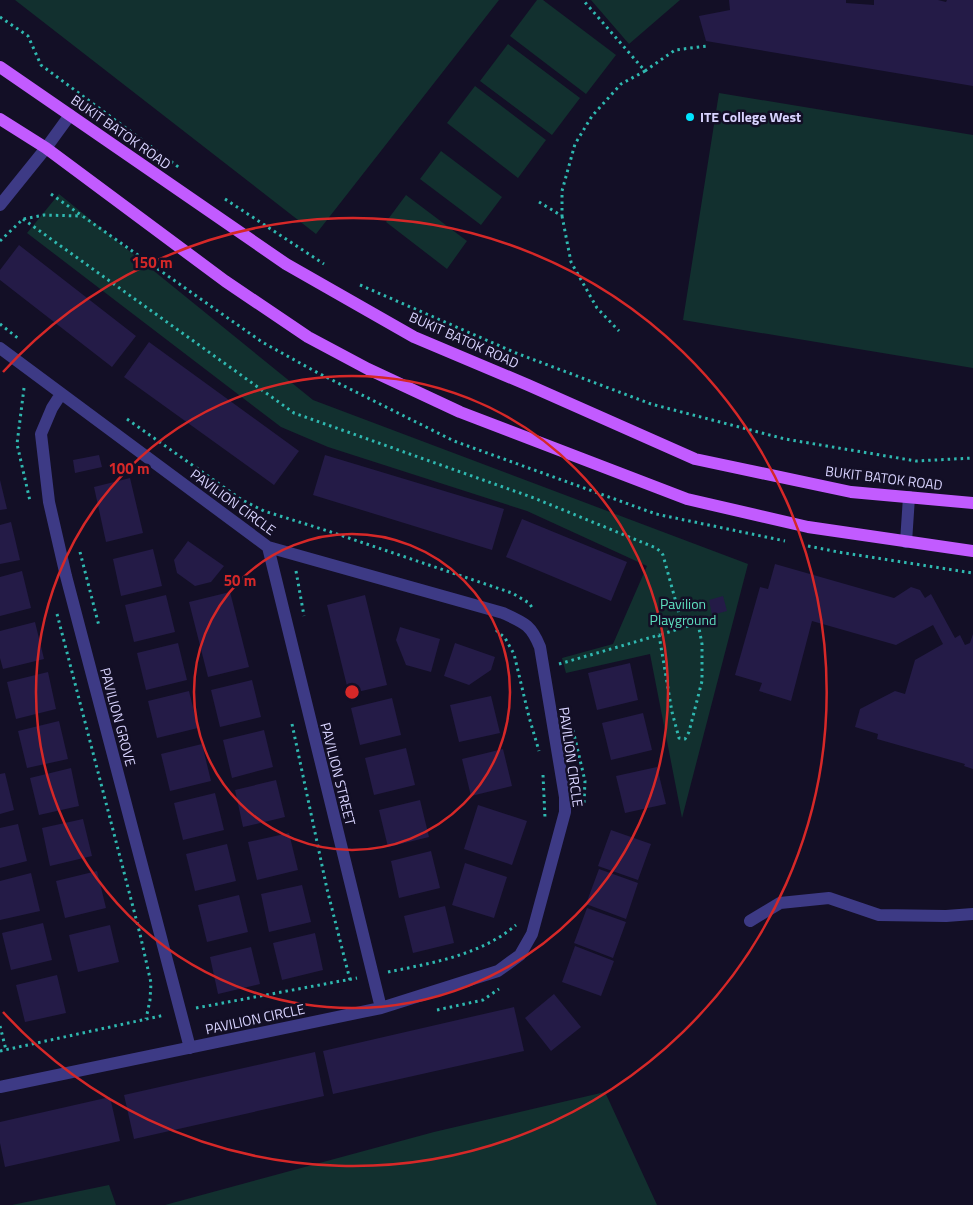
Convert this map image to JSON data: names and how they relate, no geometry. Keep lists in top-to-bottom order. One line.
{"streets":{"main road":["BUKIT BATOK ROAD"],"street":["PAVILION CIRCLE","PAVILION GROVE","PAVILION STREET"]},"crossings":[["PAVILION CIRCLE","PAVILION GROVE"],["PAVILION CIRCLE","PAVILION STREET"]],"parks":["Pavilion Playground"],"places":["ITE College West"],"rings":["150 m","100 m","50 m"]}
